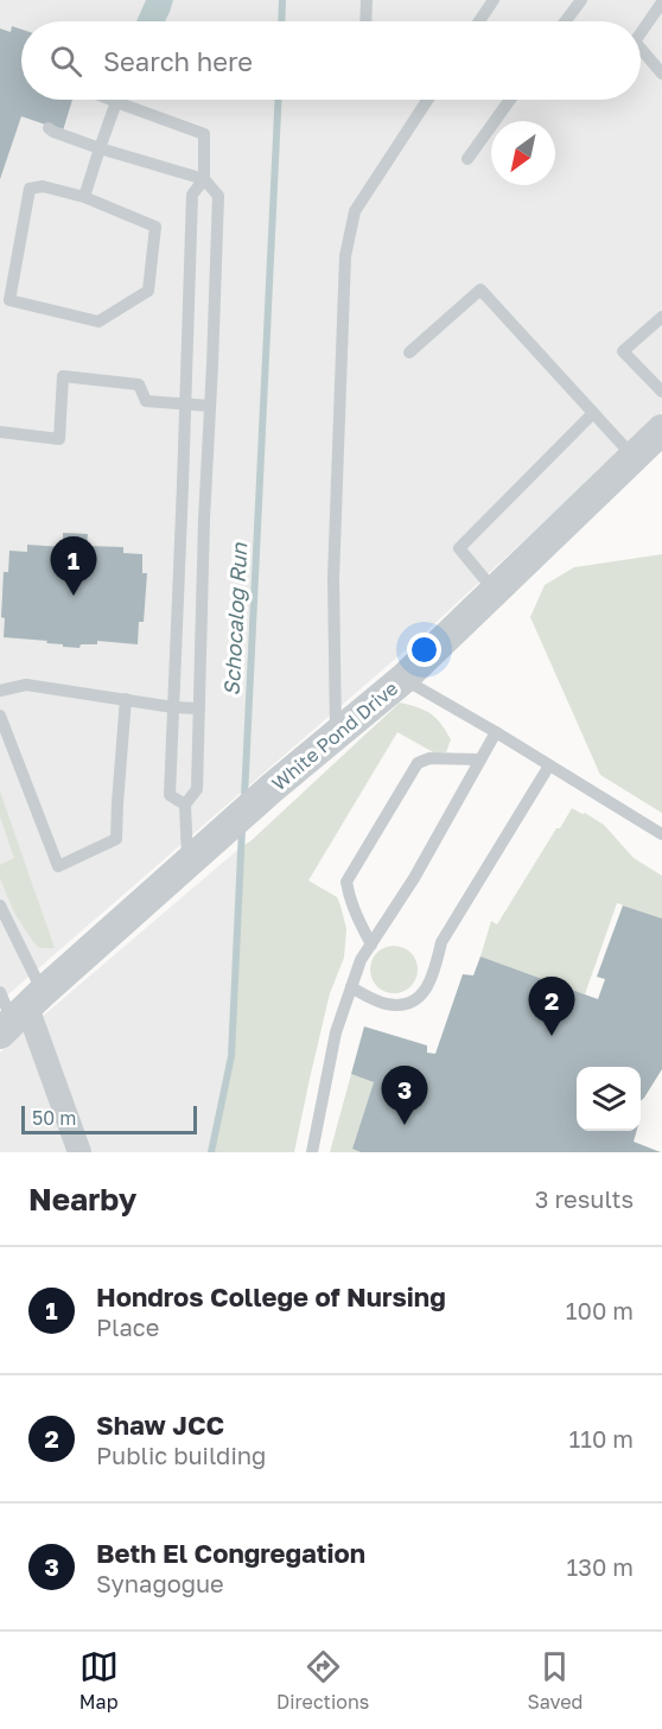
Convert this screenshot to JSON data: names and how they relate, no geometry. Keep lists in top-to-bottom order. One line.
{"streets":{"street":["White Pond Drive"]},"water":["Schocalog Run"],"scale_bar":"50 m","north":"bottom left","page":{"search":"Search here","pins":["1","2","3"],"scale":"50 m","heading":["Nearby","3 results"],"list":[{"mark":"1","name":"Hondros College of Nursing","note":"Place","value":"100 m"},{"mark":"2","name":"Shaw JCC","note":"Public building","value":"110 m"},{"mark":"3","name":"Beth El Congregation","note":"Synagogue","value":"130 m"}],"nav":["Map","Directions","Saved"]}}
